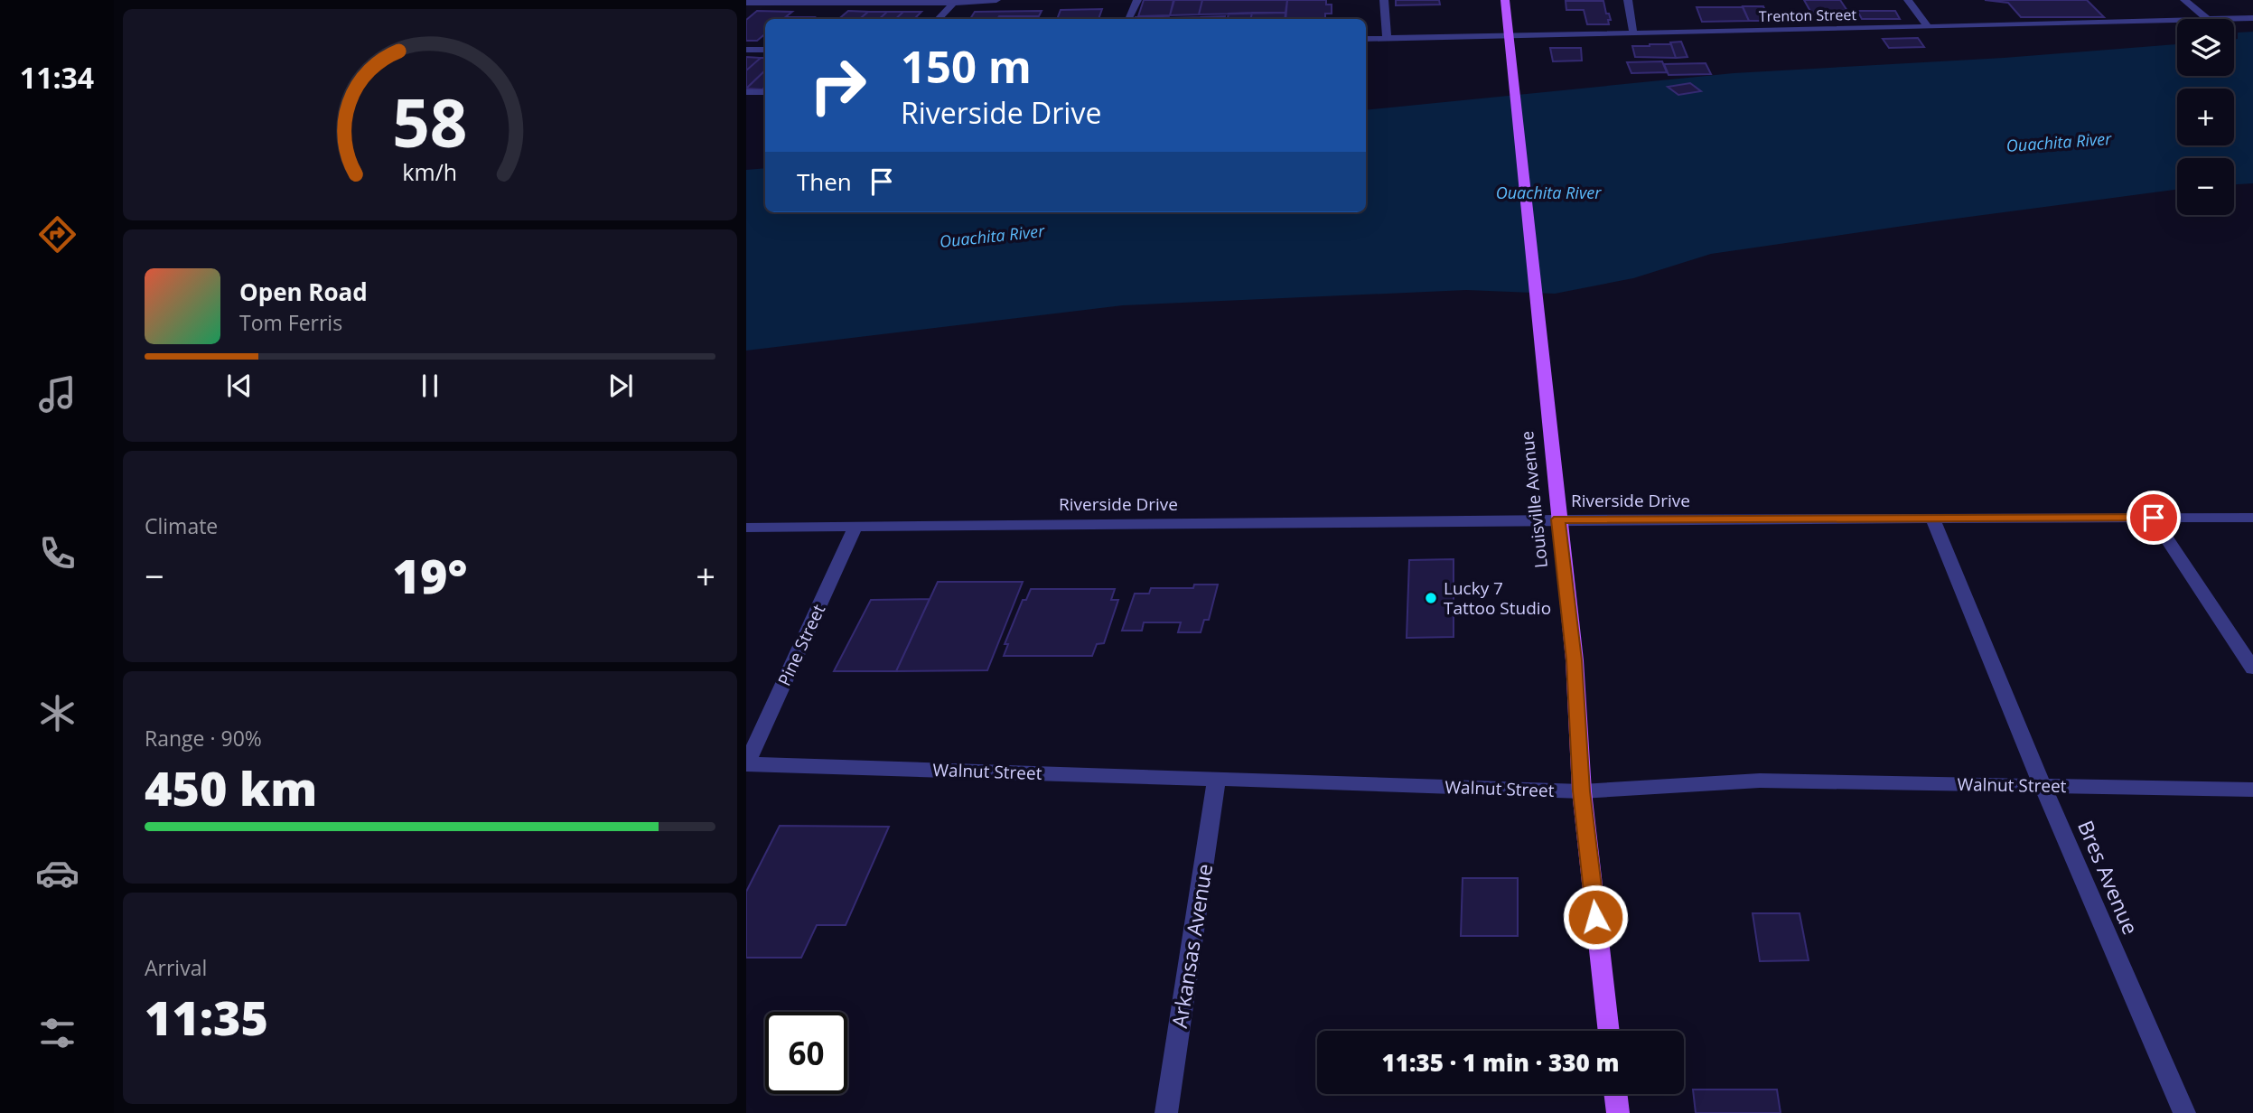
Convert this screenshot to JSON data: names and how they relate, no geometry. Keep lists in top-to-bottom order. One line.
{"streets":{"main road":["Louisville Avenue"],"street":["Trenton Street","Riverside Drive","Pine Street","Walnut Street","Bres Avenue","Arkansas Avenue"]},"crossings":[["Trenton Street","Louisville Avenue"],["Louisville Avenue","Riverside Drive"],["Louisville Avenue","Walnut Street"],["Riverside Drive","Pine Street"],["Riverside Drive","Bres Avenue"],["Pine Street","Walnut Street"],["Walnut Street","Bres Avenue"],["Walnut Street","Arkansas Avenue"]],"water":["Ouachita River"],"places":["Lucky 7 Tattoo Studio"],"page":{"tabs":"11:34","map_buttons":["+","−"],"turn":["150 m","Riverside Drive"],"then":"Then","song":["Open Road","Tom Ferris"],"tile":["Climate",["Range · 90%","450 km"],["Arrival","11:35"]],"heat":["−","19°","+"],"limit":"60","trip":"11:35 · 1 min · 330 m","gauge":["58","km/h"]}}
